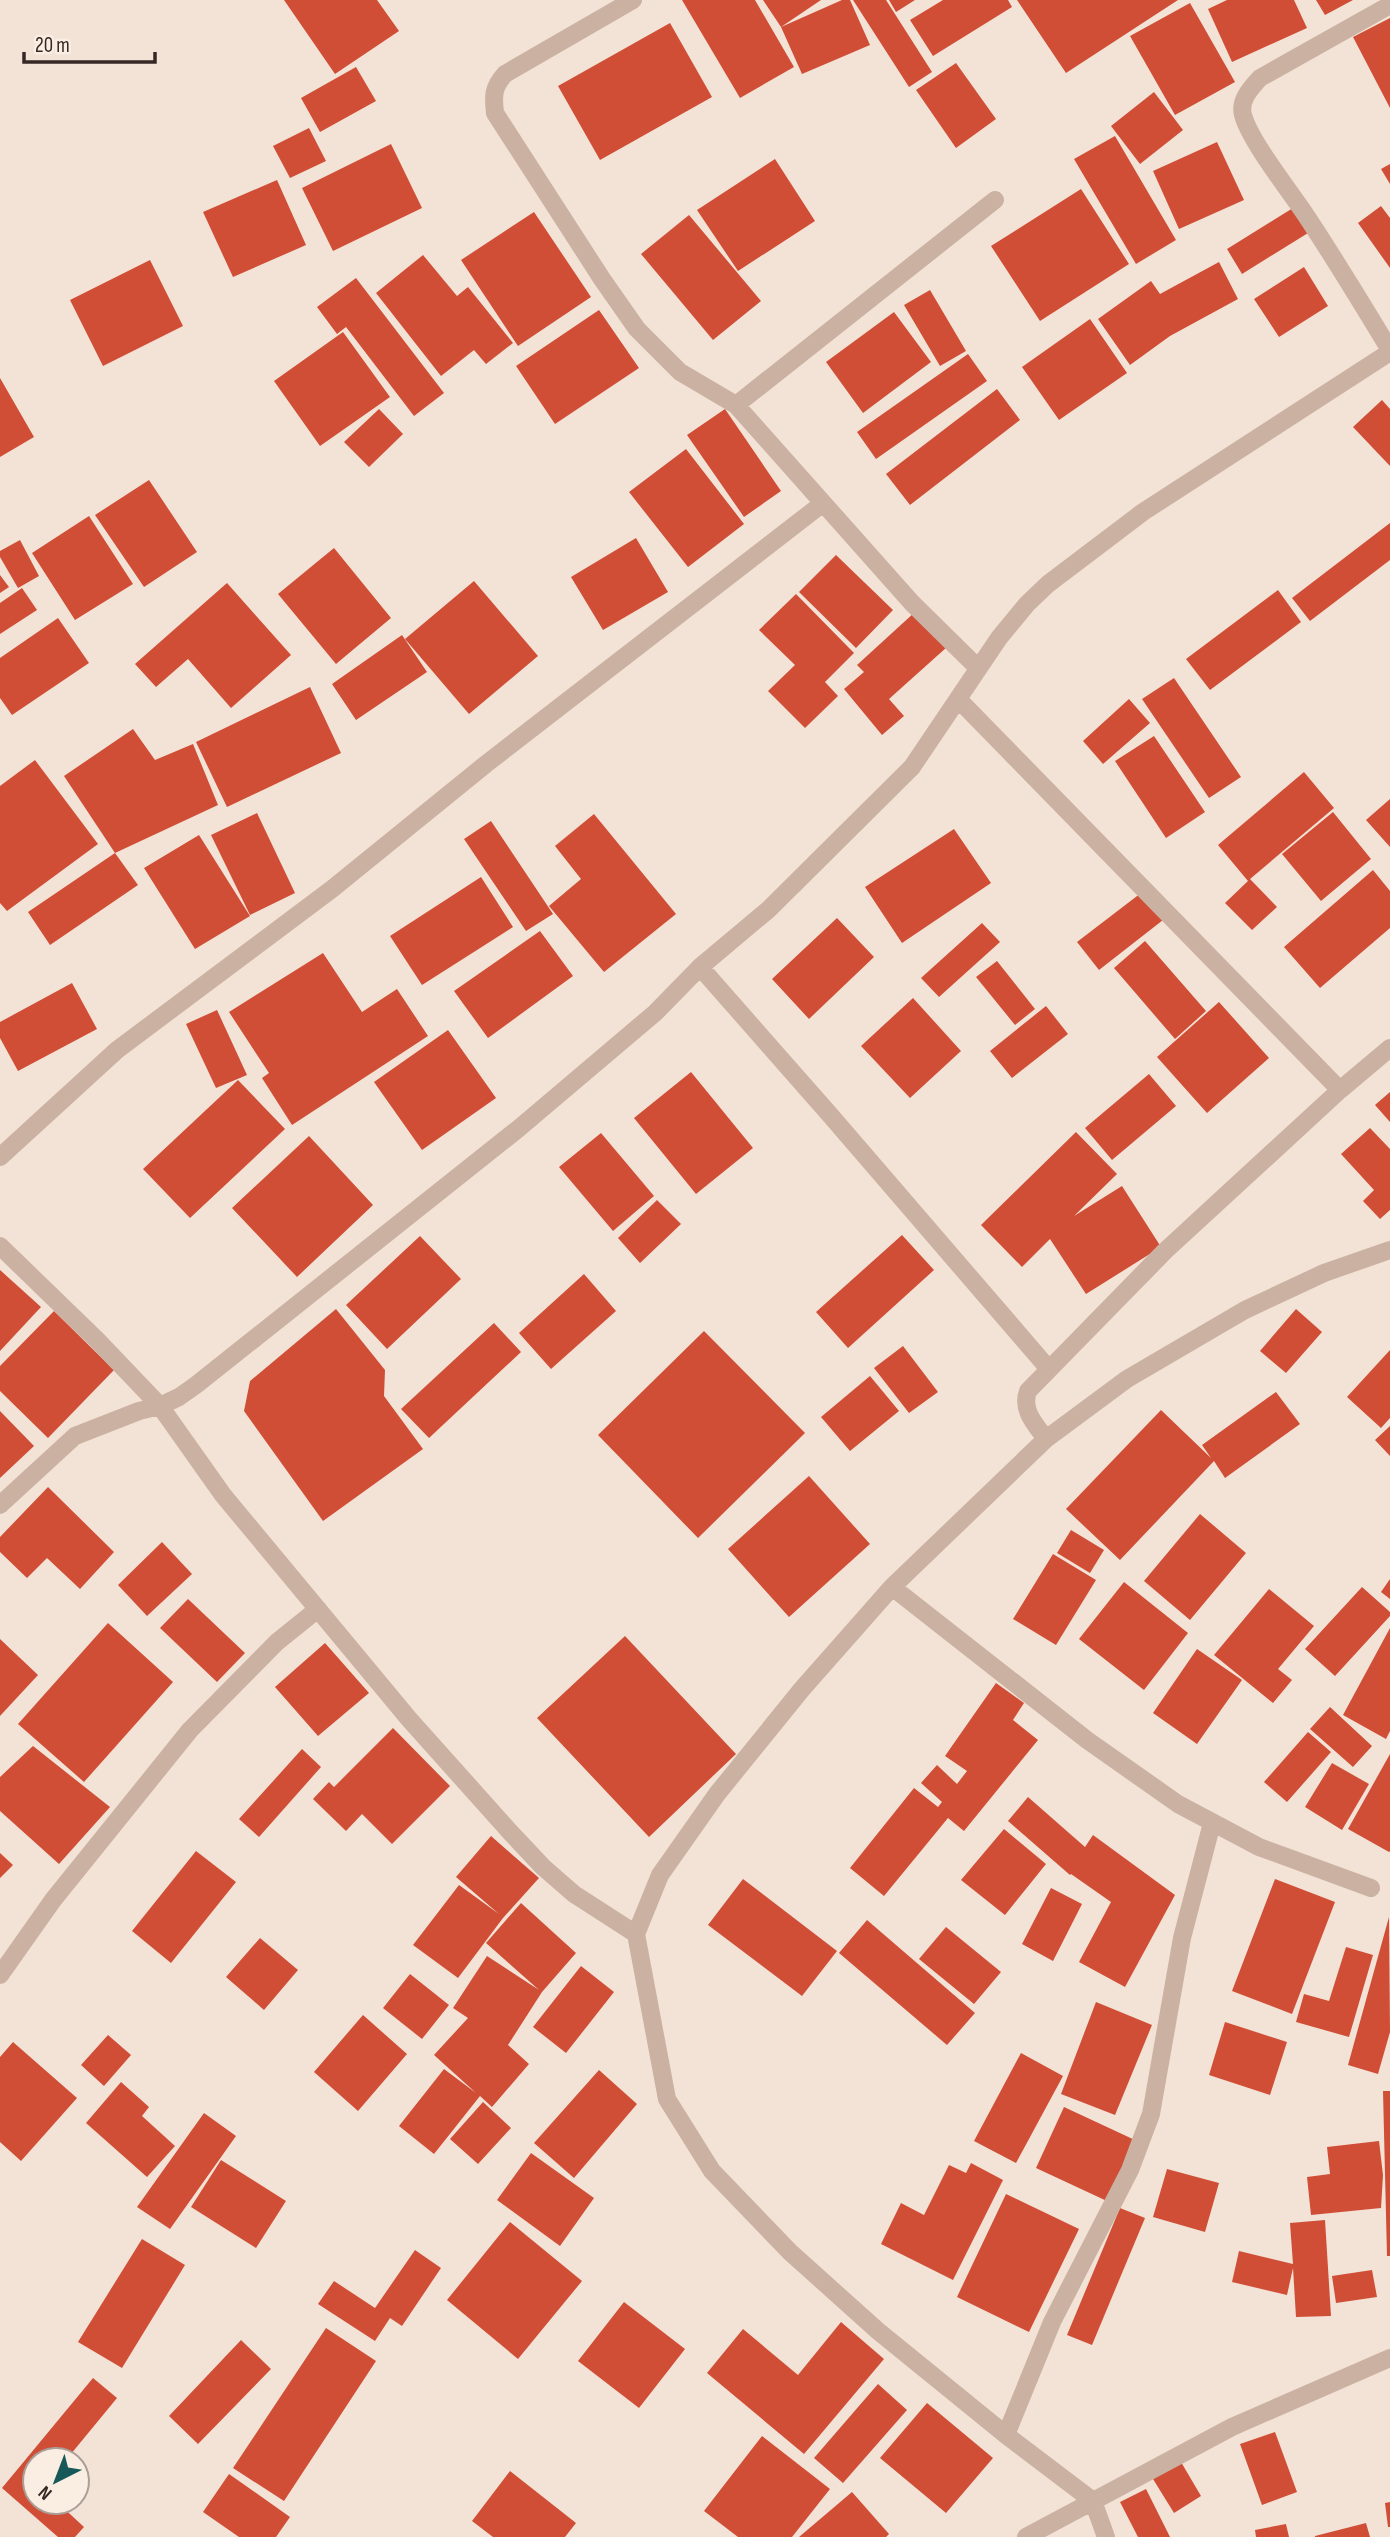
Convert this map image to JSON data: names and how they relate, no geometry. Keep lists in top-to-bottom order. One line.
{"scale_bar":"20 m","north":"bottom left"}
